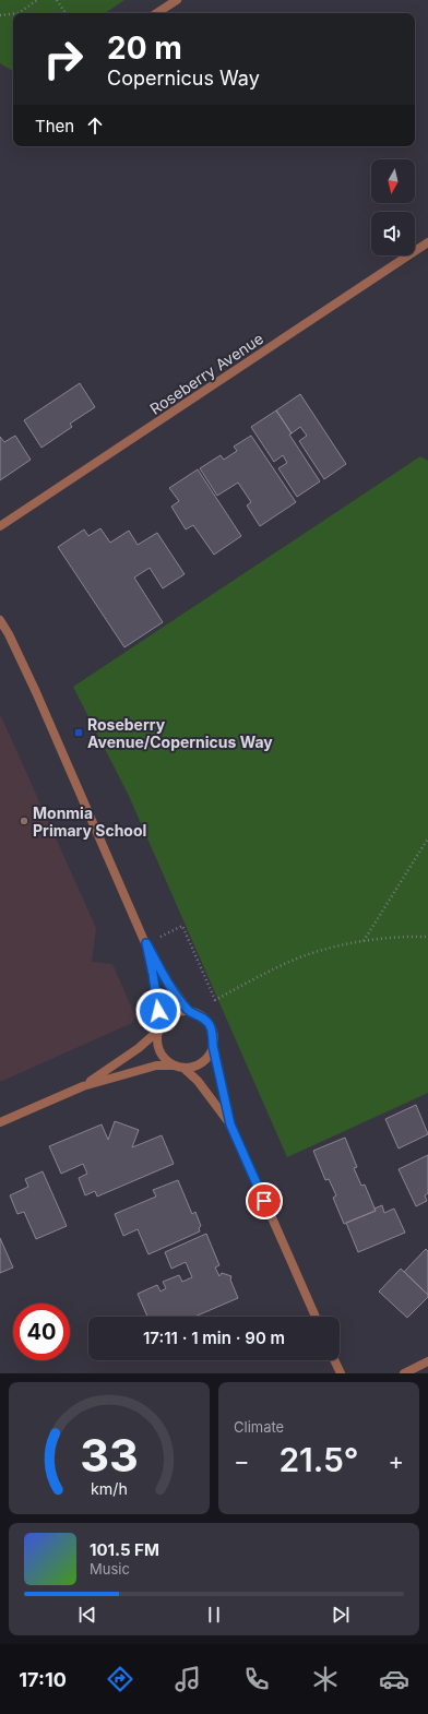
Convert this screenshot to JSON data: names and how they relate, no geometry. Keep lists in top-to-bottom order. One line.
{"streets":{"street":["Roseberry Avenue"]},"places":{"transit":["Roseberry Avenue/Copernicus Way"],"other":["Monmia Primary School"]},"north":"bottom","page":{"turn":["20 m","Copernicus Way"],"then":"Then","limit":"40","trip":"17:11 · 1 min · 90 m","tile":"Climate","heat":["−","21.5°","+"],"song":["101.5 FM","Music"],"tabs":"17:10","gauge":["33","km/h"]}}
